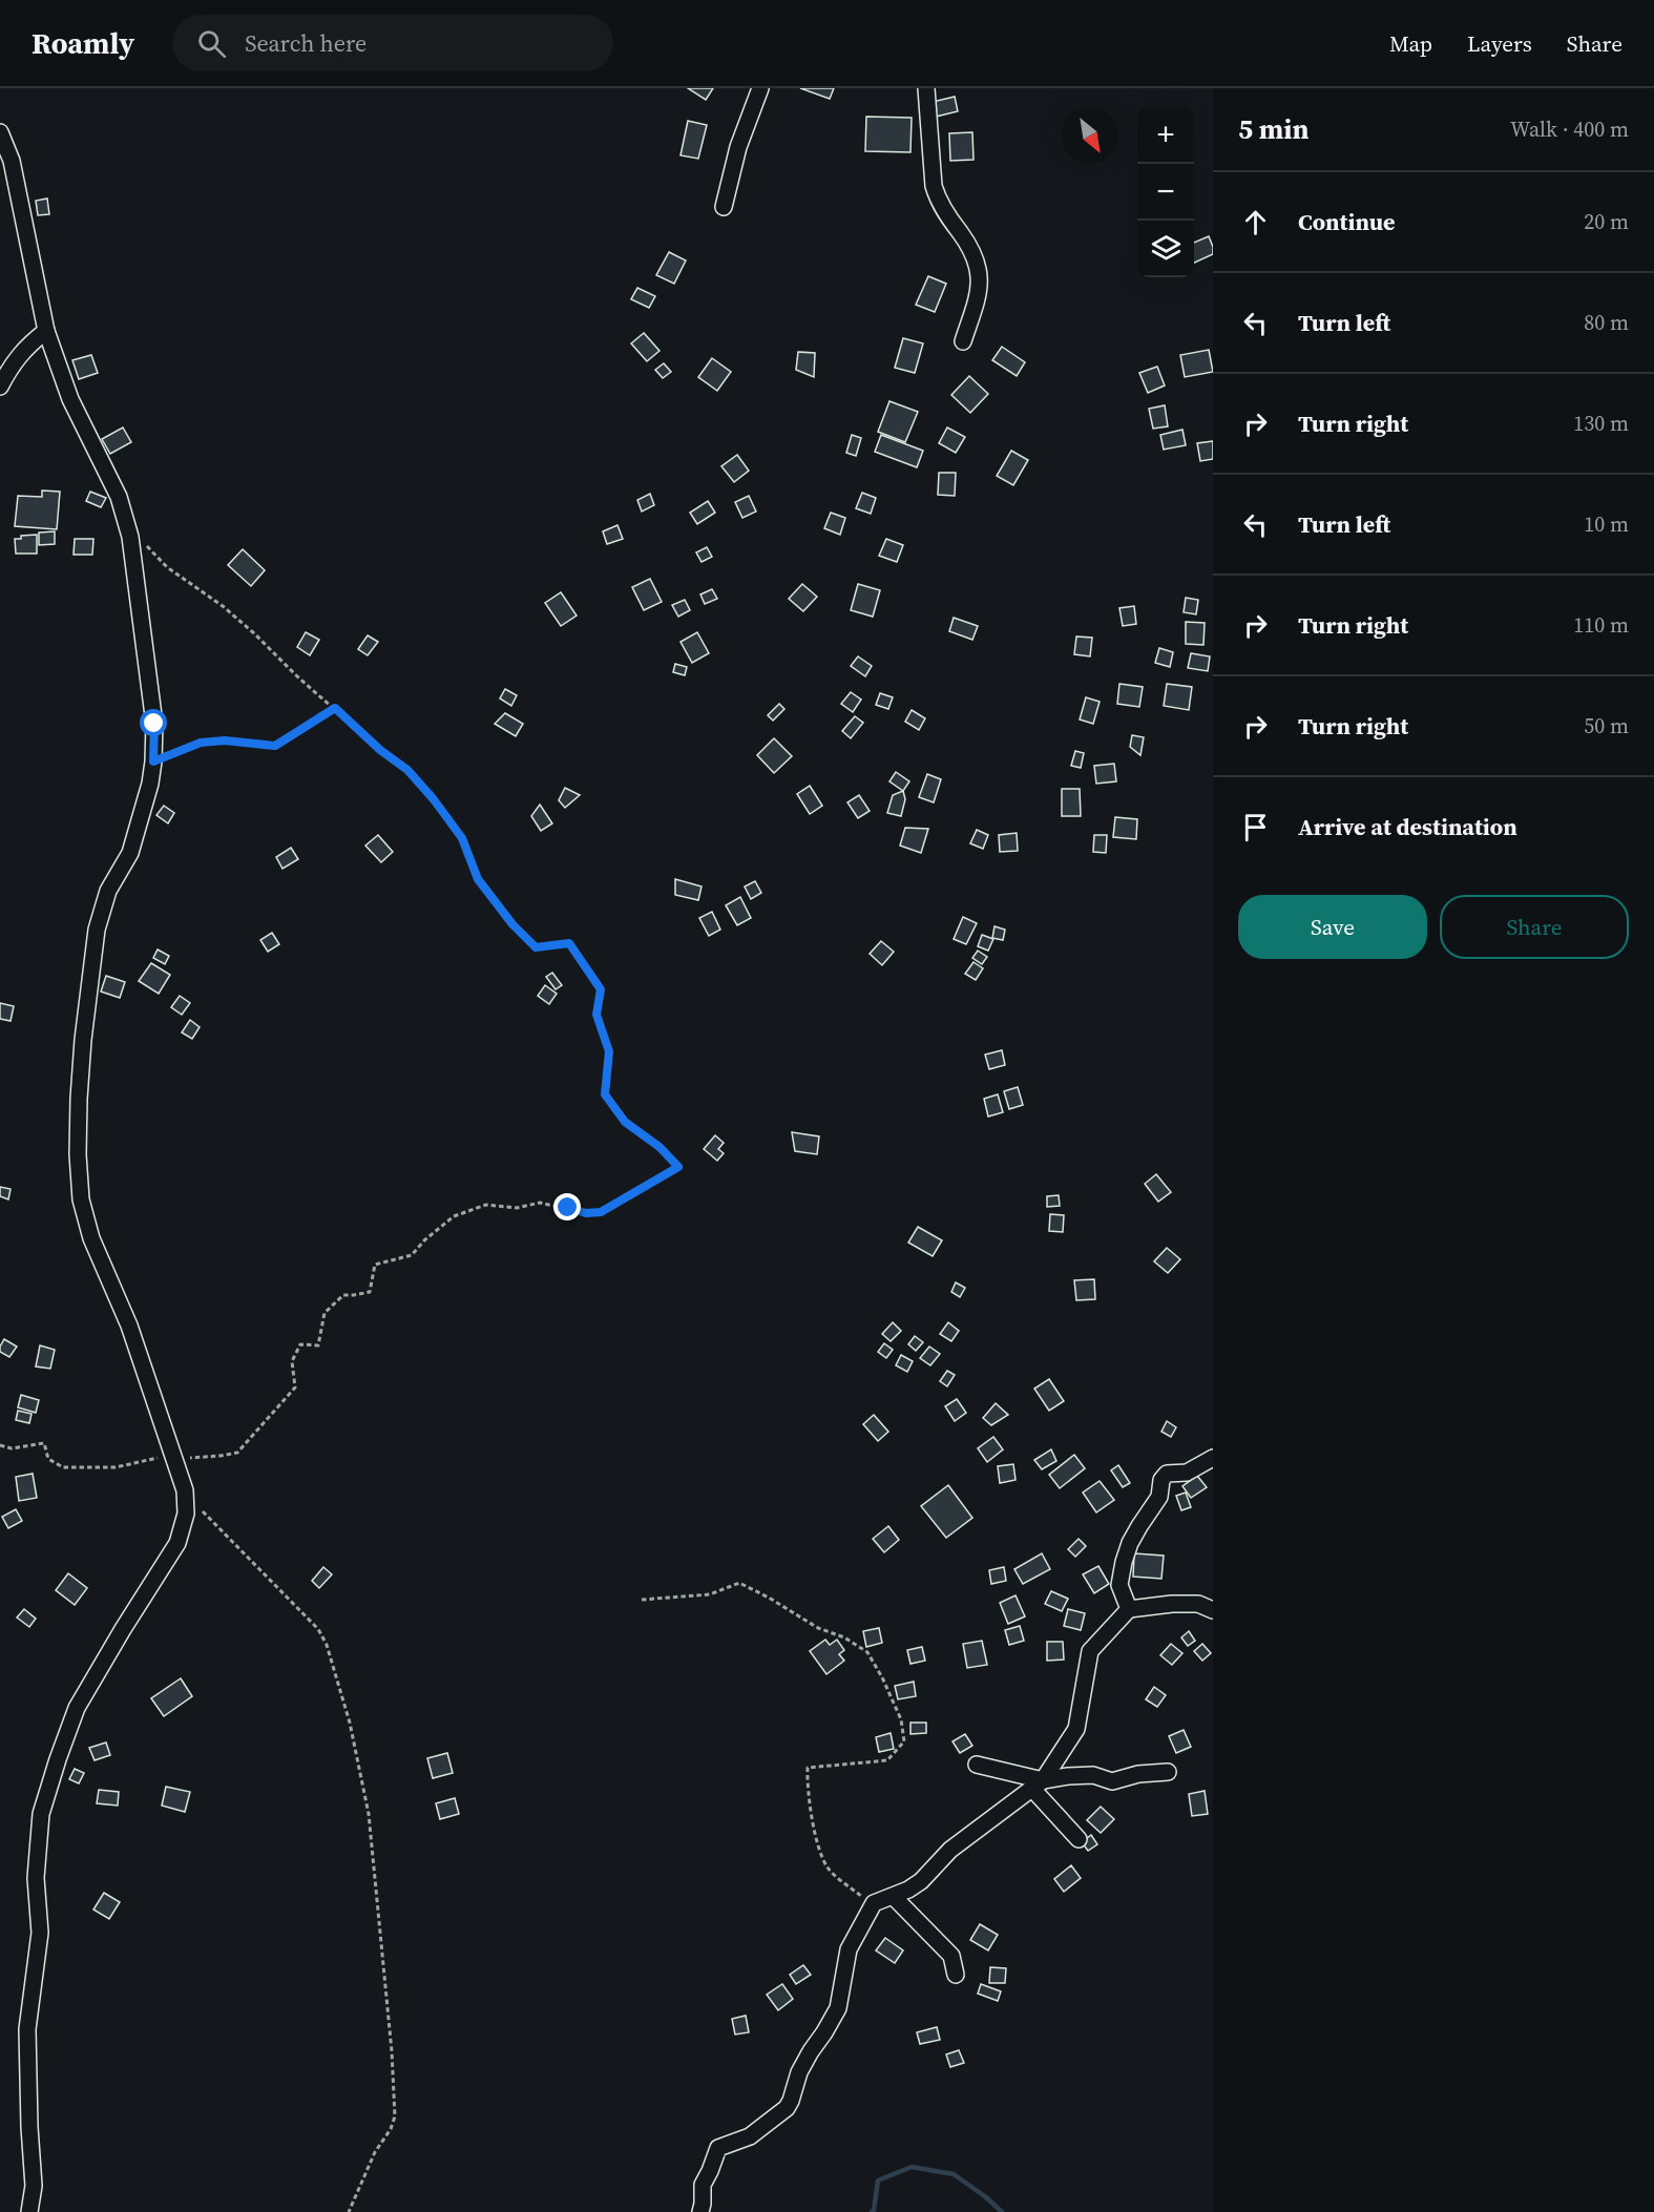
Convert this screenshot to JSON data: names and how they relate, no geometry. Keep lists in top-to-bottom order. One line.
{"north":"bottom right","page":{"header":"Roamly","search":"Search here","nav":["Map","Layers","Share"],"heading":["5 min","Walk · 400 m"],"map_buttons":["+","−"],"list":[["Continue","20 m"],["Turn left","80 m"],["Turn right","130 m"],["Turn left","10 m"],["Turn right","110 m"],["Turn right","50 m"],"Arrive at destination"],"buttons":["Save","Share"]}}
